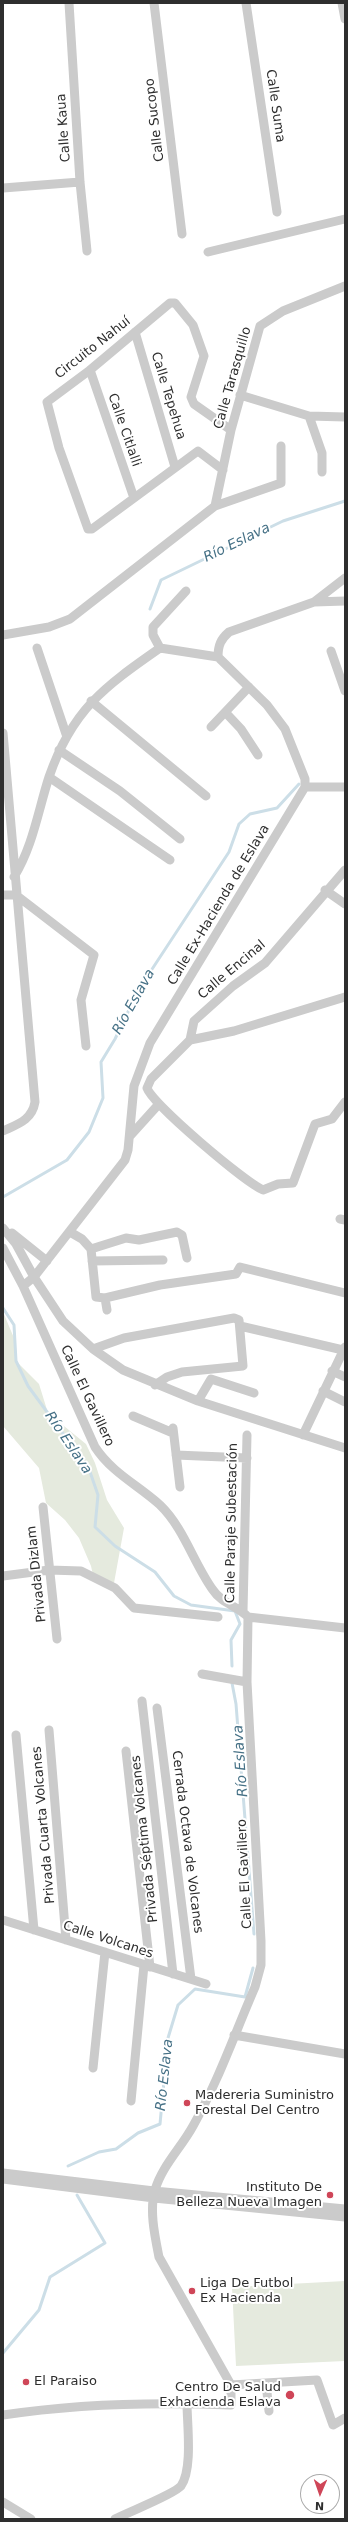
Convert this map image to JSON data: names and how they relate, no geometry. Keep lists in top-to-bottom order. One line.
{"streets":{"street":["Calle Suma","Calle Sucopo","Calle Kaua","Circuito Nahuí","Calle Tarasquillo","Calle Tepehua","Calle Citlalli","Calle Ex-Hacienda de Eslava","Calle Encinal","Calle El Gavillero","Calle Paraje Subestación","Privada Dizlam","Privada Cuarta Volcanes","Privada Séptima Volcanes","Cerrada Octava de Volcanes","Calle Volcanes"]},"crossings":[["Circuito Nahuí","Calle Tarasquillo"],["Circuito Nahuí","Calle Tepehua"],["Circuito Nahuí","Calle Citlalli"],["Calle Ex-Hacienda de Eslava","Calle El Gavillero"],["Calle El Gavillero","Calle Paraje Subestación"],["Privada Cuarta Volcanes","Calle Volcanes"],["Privada Séptima Volcanes","Calle Volcanes"],["Cerrada Octava de Volcanes","Calle Volcanes"]],"water":["Río Eslava"],"places":["Madereria Suministro Forestal Del Centro","Instituto De Belleza Nueva Imagen","Liga De Futbol Ex Hacienda","El Paraiso","Centro De Salud Exhacienda Eslava"],"north":"bottom"}
